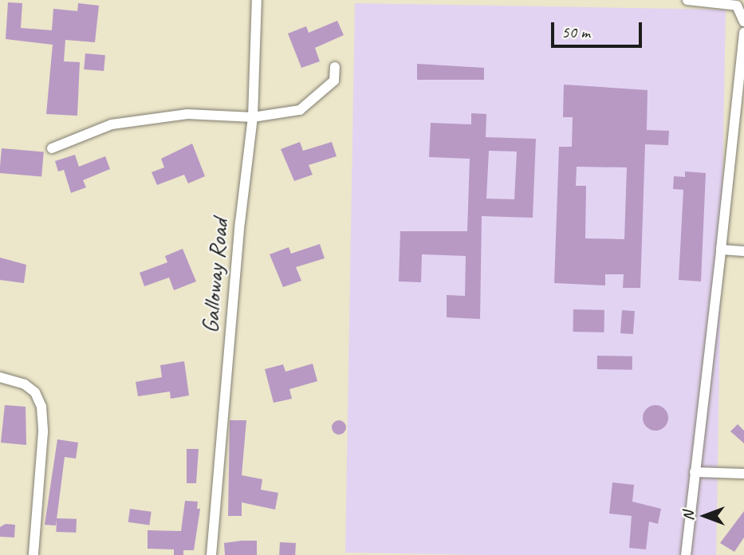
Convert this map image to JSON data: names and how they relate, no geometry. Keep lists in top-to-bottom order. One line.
{"streets":{"street":["Galloway Road"]},"scale_bar":"50 m","north":"left"}
